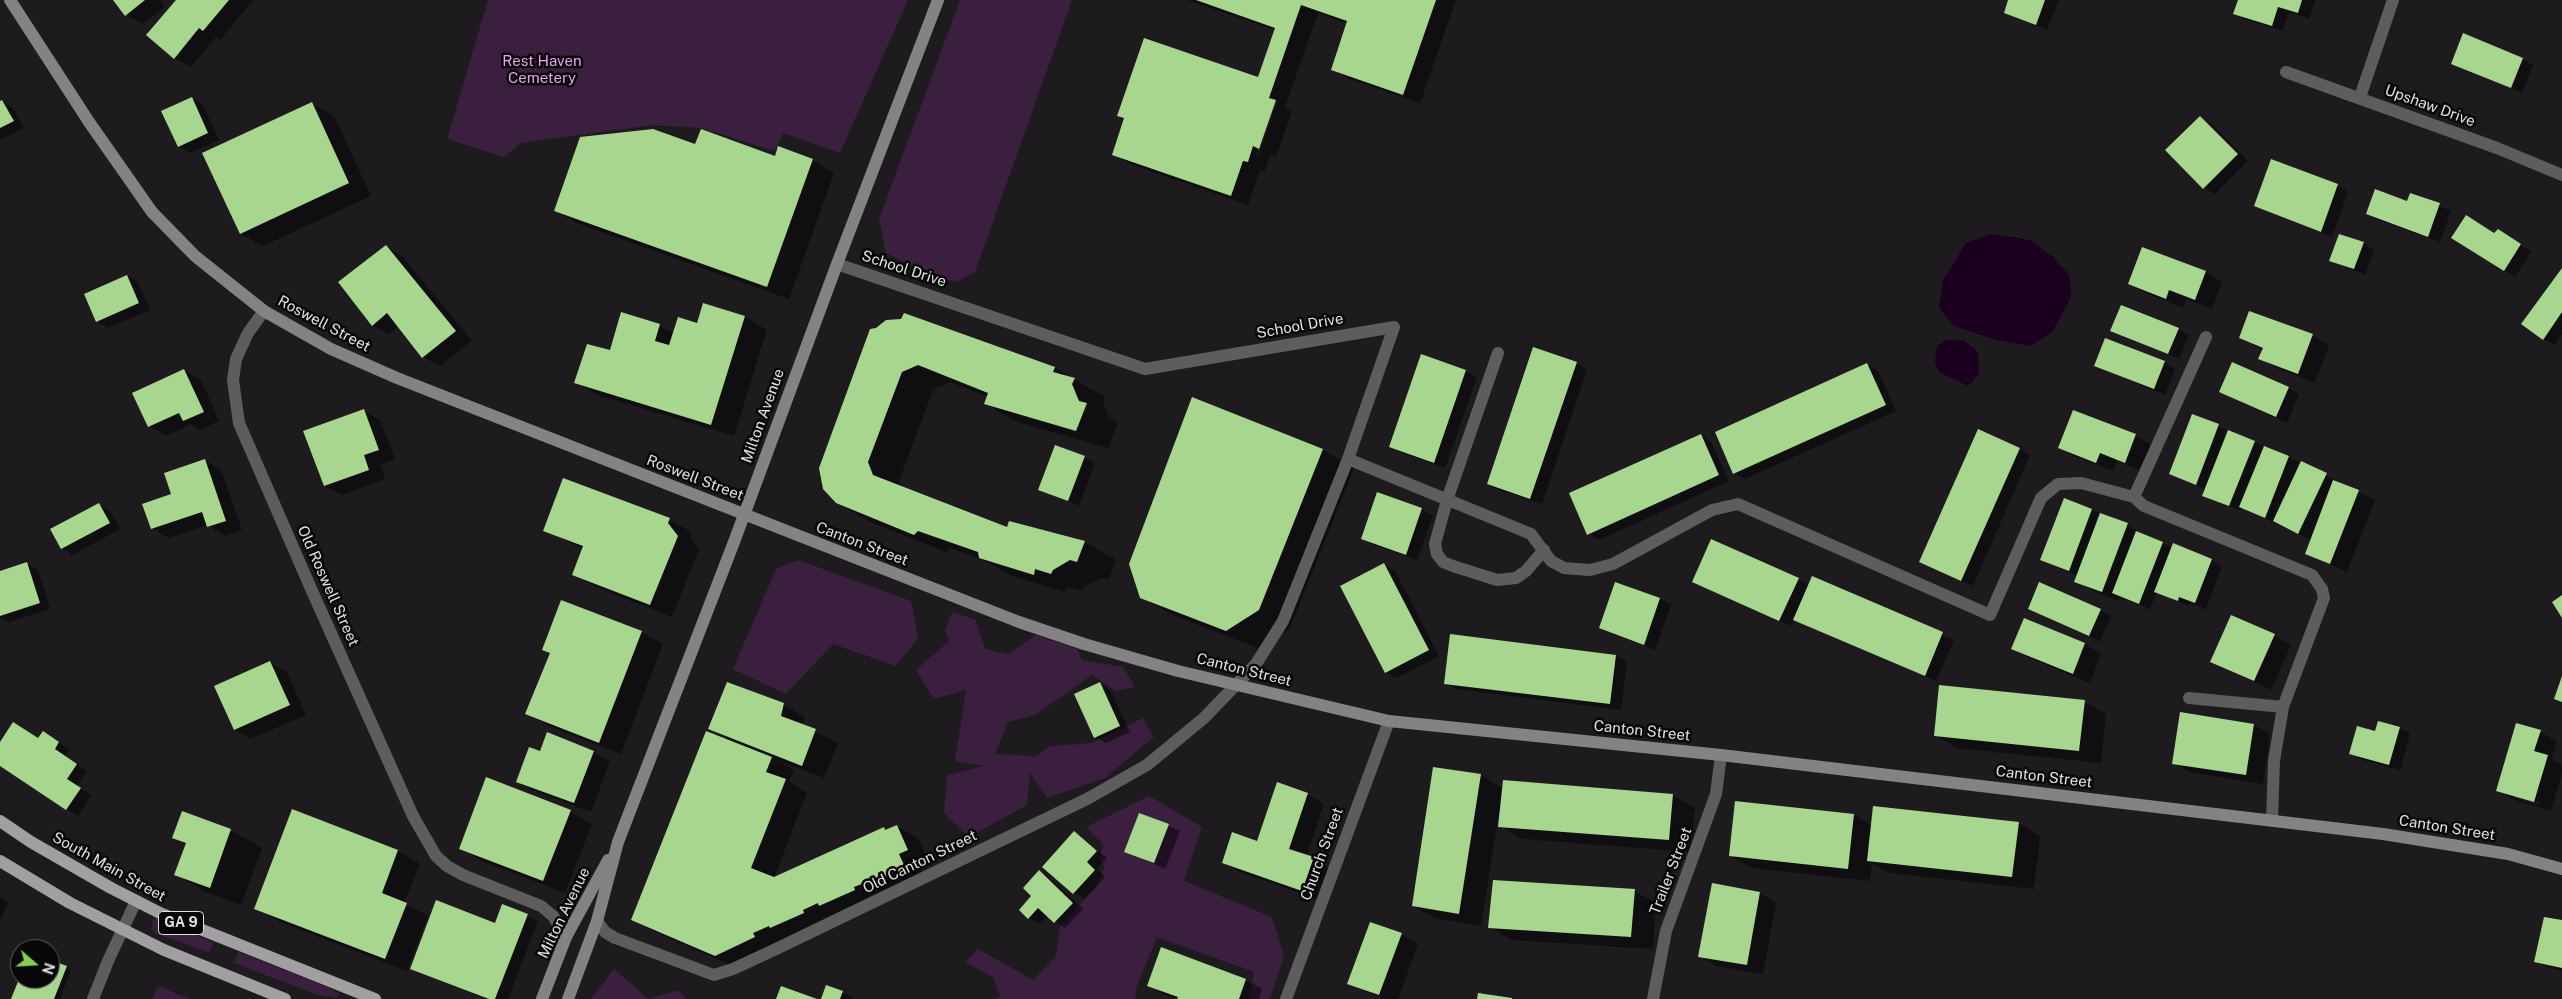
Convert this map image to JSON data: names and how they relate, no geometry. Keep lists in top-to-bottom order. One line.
{"streets":{"main road":["South Main Street","GA 9"],"street":["Upshaw Drive","School Drive","Roswell Street","Milton Avenue","Canton Street","Old Roswell Street","Church Street","Old Canton Street","Trailer Street"]},"crossings":[["School Drive","Milton Avenue"],["School Drive","Canton Street"],["School Drive","Old Canton Street"],["Roswell Street","Milton Avenue"],["Roswell Street","Canton Street"],["Roswell Street","Old Roswell Street"],["Milton Avenue","Canton Street"],["Milton Avenue","Old Roswell Street"],["Milton Avenue","Old Canton Street"],["Canton Street","Church Street"],["Canton Street","Old Canton Street"],["Canton Street","Trailer Street"]],"parks":["Rest Haven Cemetery"],"north":"right"}
